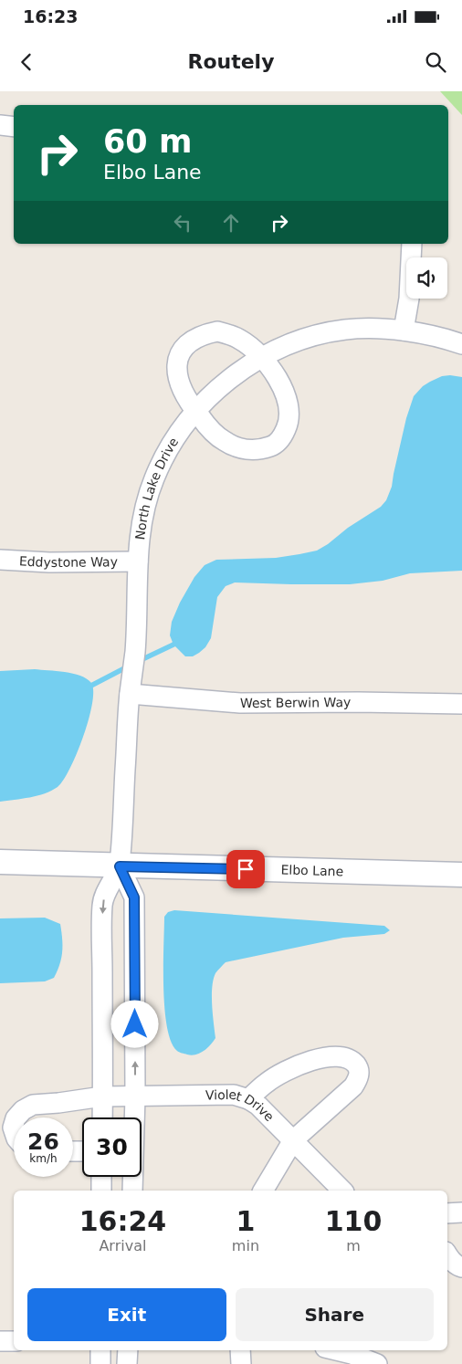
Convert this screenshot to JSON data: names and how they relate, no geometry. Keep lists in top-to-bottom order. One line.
{"streets":{"street":["North Lake Drive","Eddystone Way","West Berwin Way","Elbo Lane","Violet Drive"]},"crossings":[["North Lake Drive","Eddystone Way"],["North Lake Drive","West Berwin Way"],["North Lake Drive","Elbo Lane"]],"page":{"status":"16:23","header":"Routely","turn":["60 m","Elbo Lane"],"speed":"26 km/h","limit":"30","eta":["16:24","Arrival","1","min","110","m"],"buttons":["Exit","Share"]}}
